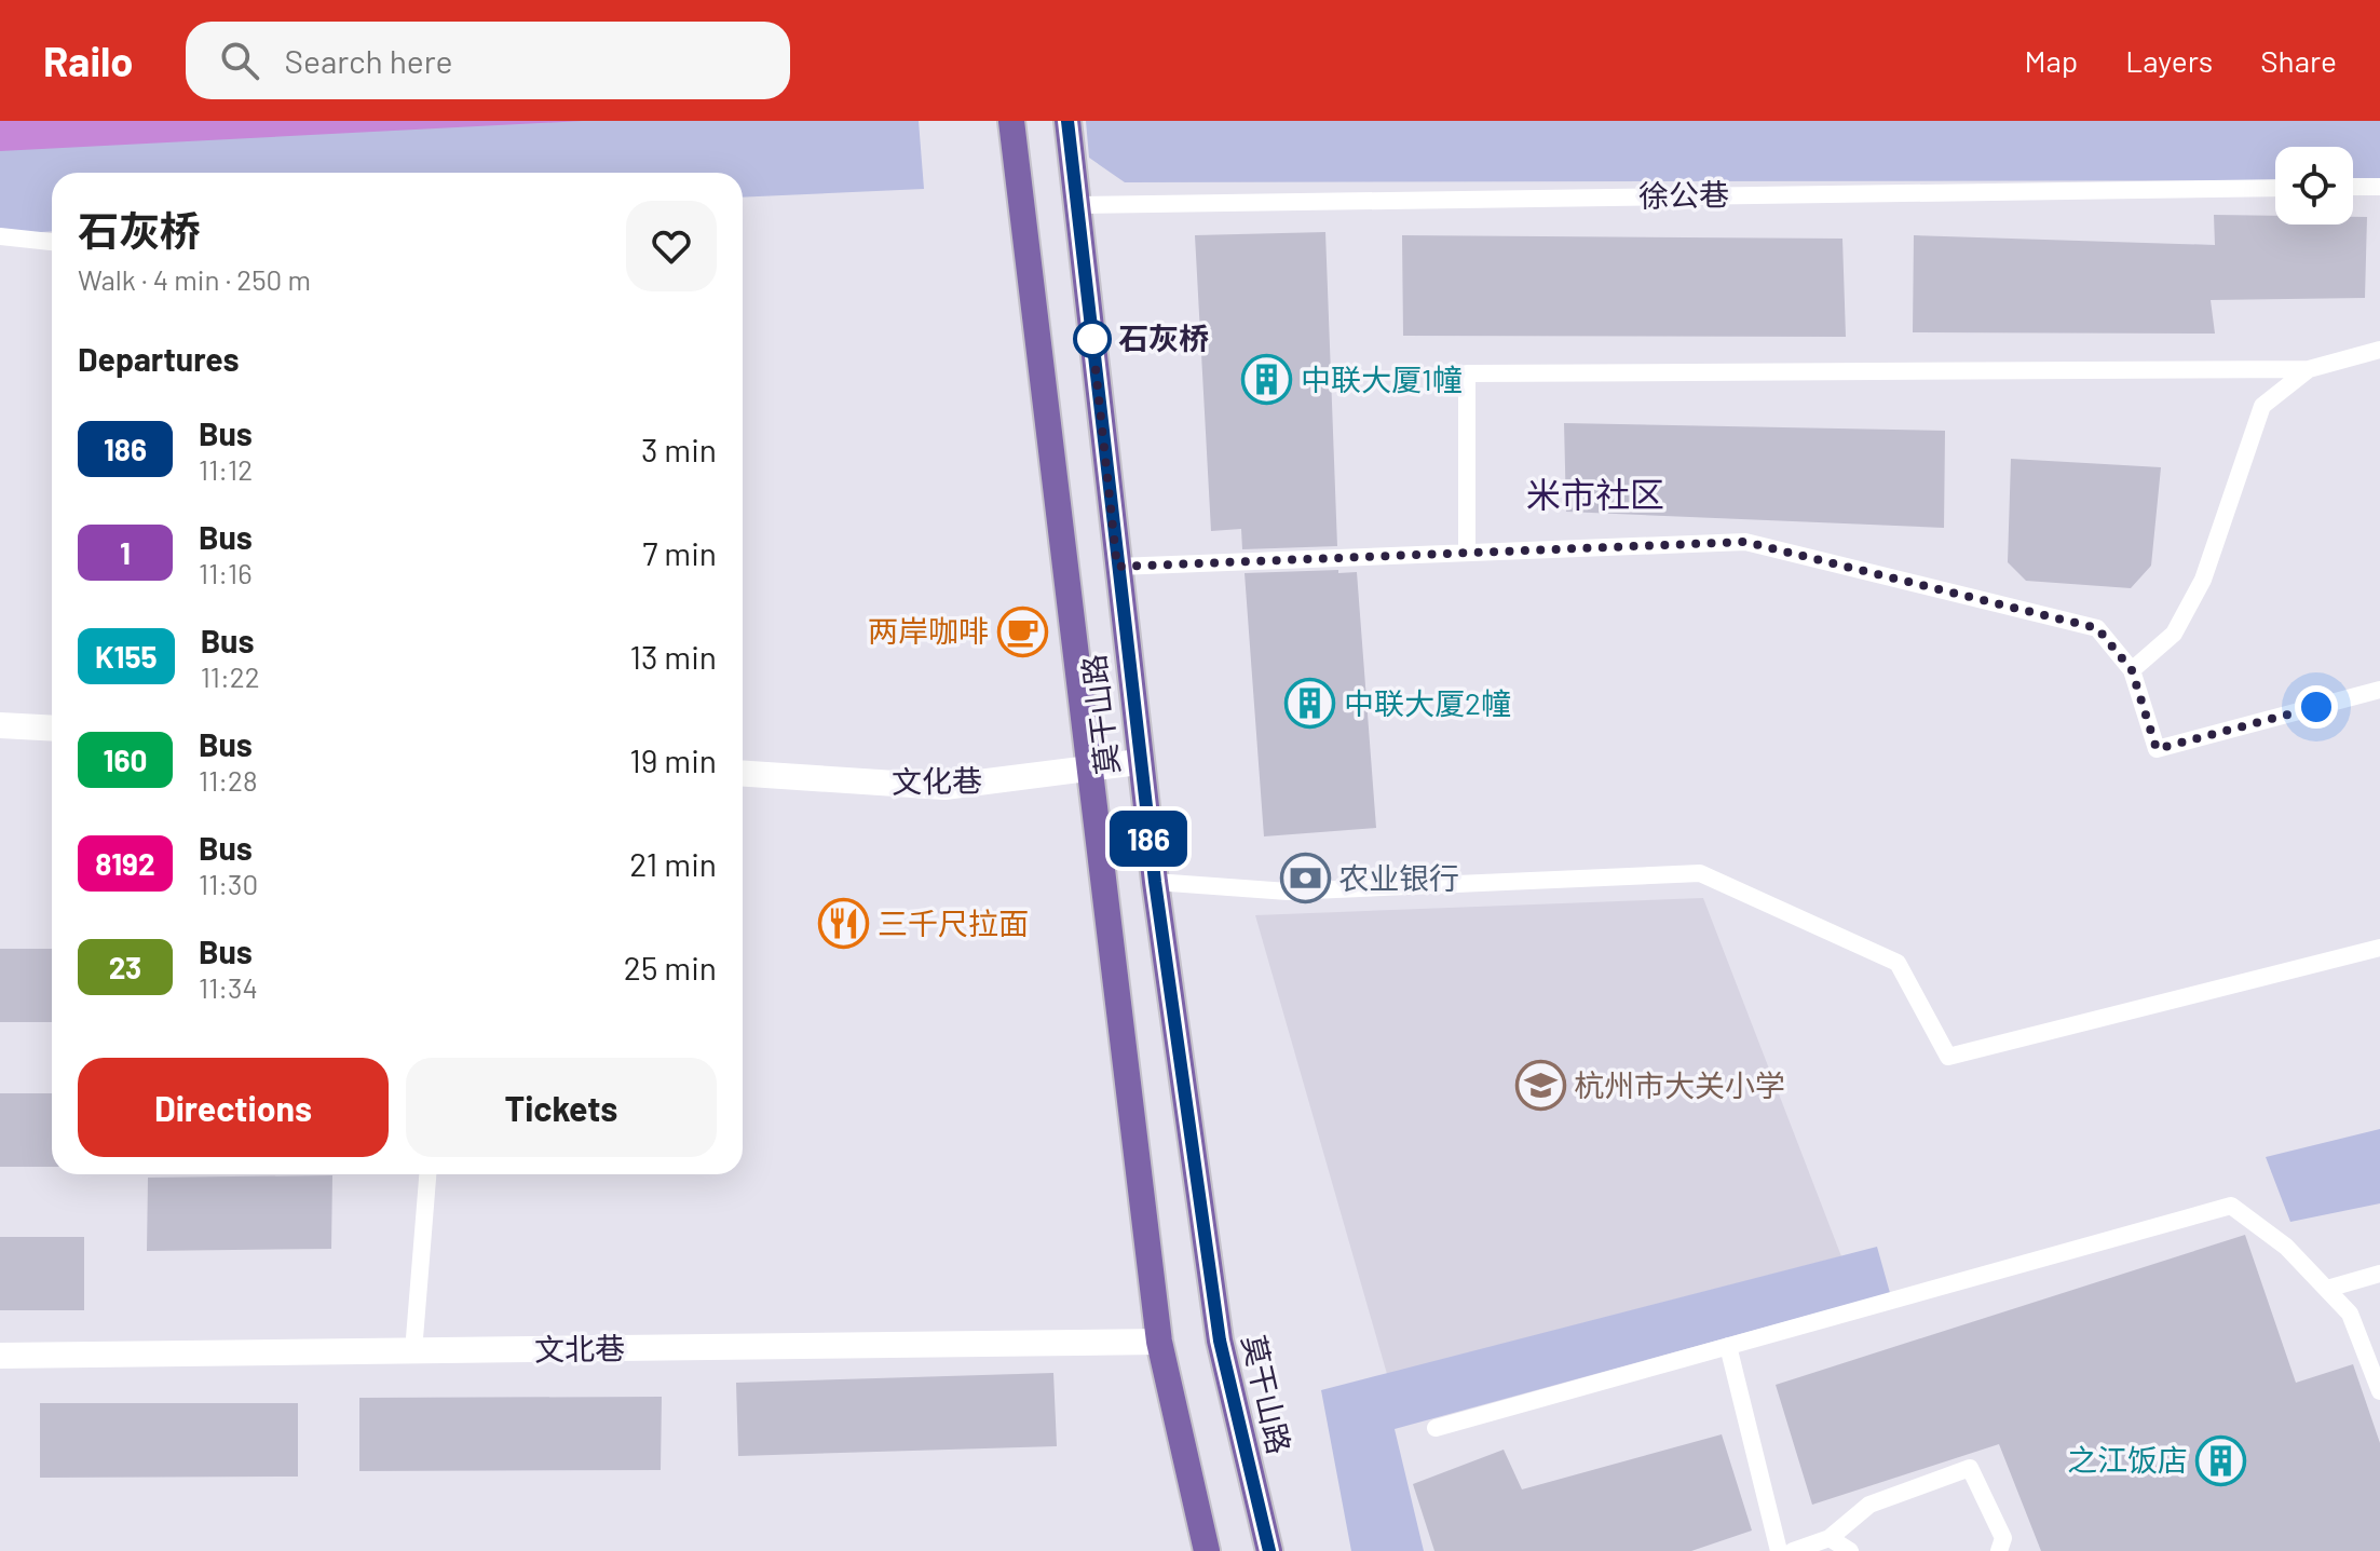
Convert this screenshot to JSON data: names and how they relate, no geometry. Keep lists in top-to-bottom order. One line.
{"streets":{"main road":["莫干山路"],"street":["文化巷","文北巷"],"lane":["徐公巷"]},"crossings":[["徐公巷","莫干山路"],["莫干山路","文化巷"],["莫干山路","文北巷"]],"districts":["米市社区"],"places":{"other":["石灰桥"],"building":["中联大厦1幢","中联大厦2幢","之江饭店"],"cafe":["两岸咖啡"],"bank":["农业银行"],"restaurant":["三千尺拉面"],"school or university":["杭州市大关小学"]},"lines":["bus line 186"],"page":{"header":"Railo","search":"Search here","nav":["Map","Layers","Share"],"on_map":"186","heading":[["石灰桥","Walk · 4 min · 250 m"],"Departures"],"list":[{"mark":"186","name":"Bus","note":"11:12","value":"3 min"},{"mark":"1","name":"Bus","note":"11:16","value":"7 min"},{"mark":"K155","name":"Bus","note":"11:22","value":"13 min"},{"mark":"160","name":"Bus","note":"11:28","value":"19 min"},{"mark":"8192","name":"Bus","note":"11:30","value":"21 min"},{"mark":"23","name":"Bus","note":"11:34","value":"25 min"}],"buttons":["Directions","Tickets"]}}
